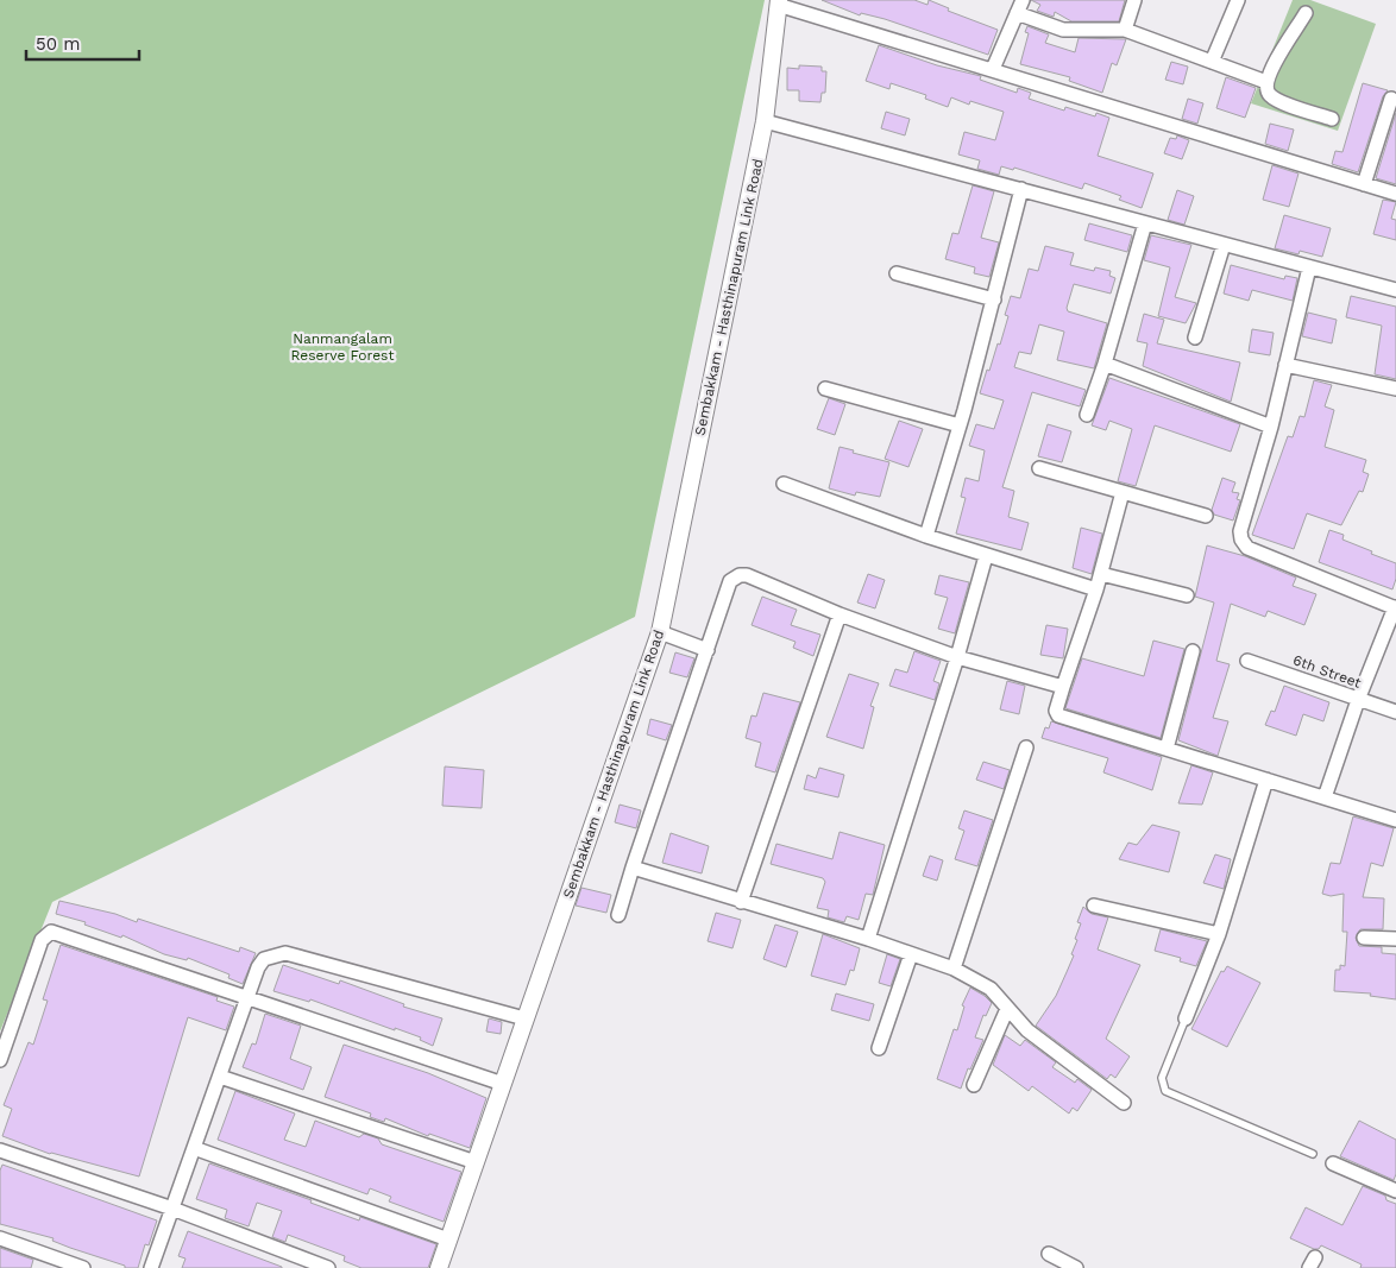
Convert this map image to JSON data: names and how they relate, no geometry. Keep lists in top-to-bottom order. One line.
{"streets":{"street":["Sembakkam - Hasthinapuram Link Road","6th Street"]},"parks":["Nanmangalam Reserve Forest"],"scale_bar":"50 m"}
